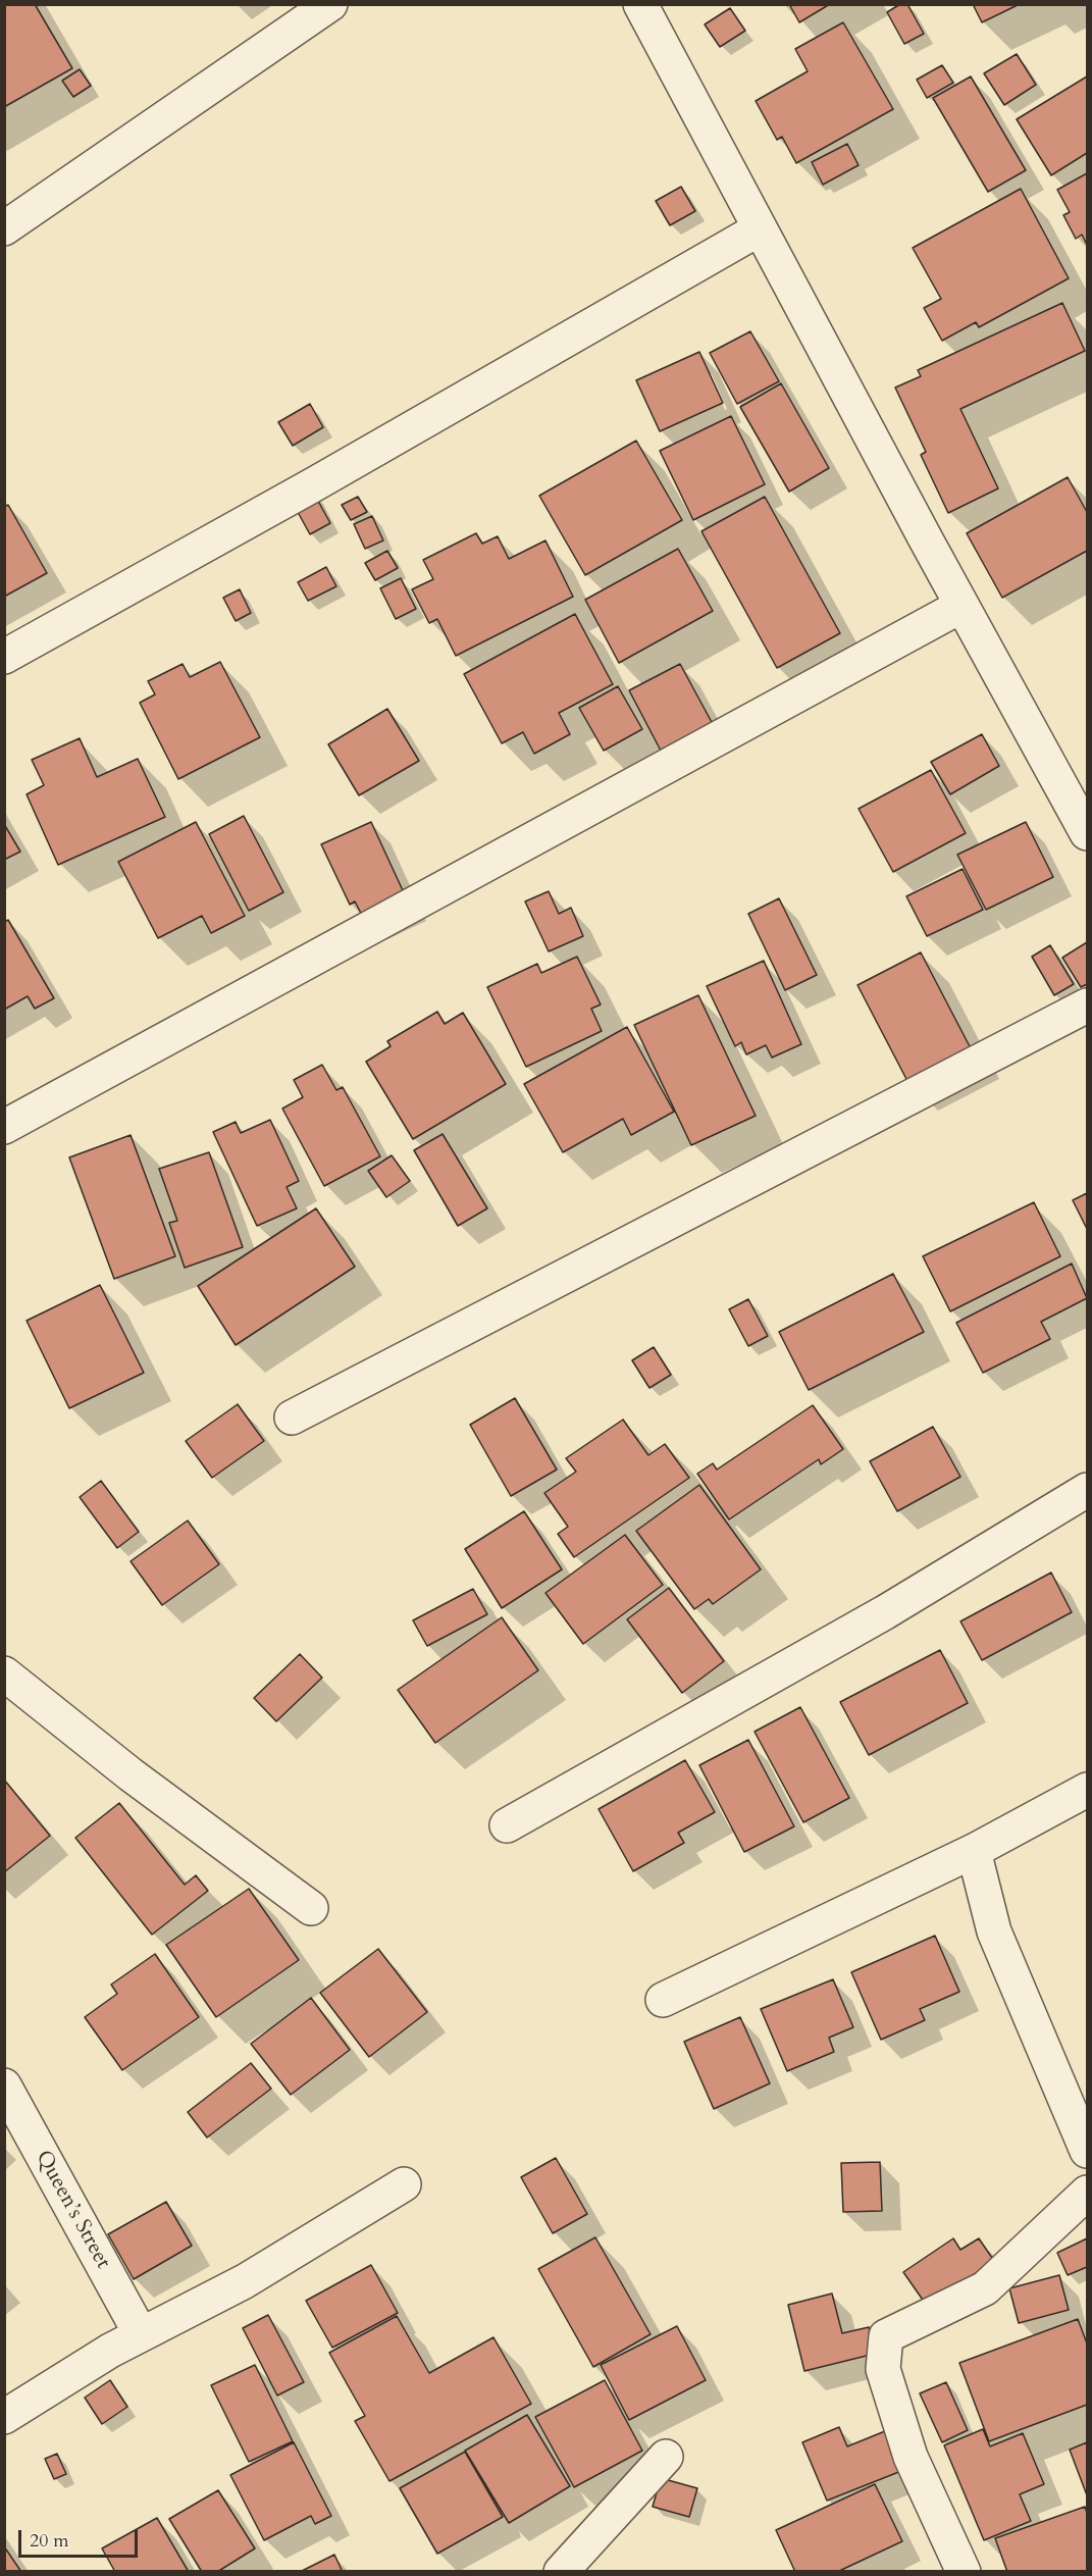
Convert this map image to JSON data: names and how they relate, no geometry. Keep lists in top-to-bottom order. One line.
{"streets":{"street":["Queen’s Street"]},"scale_bar":"20 m"}
